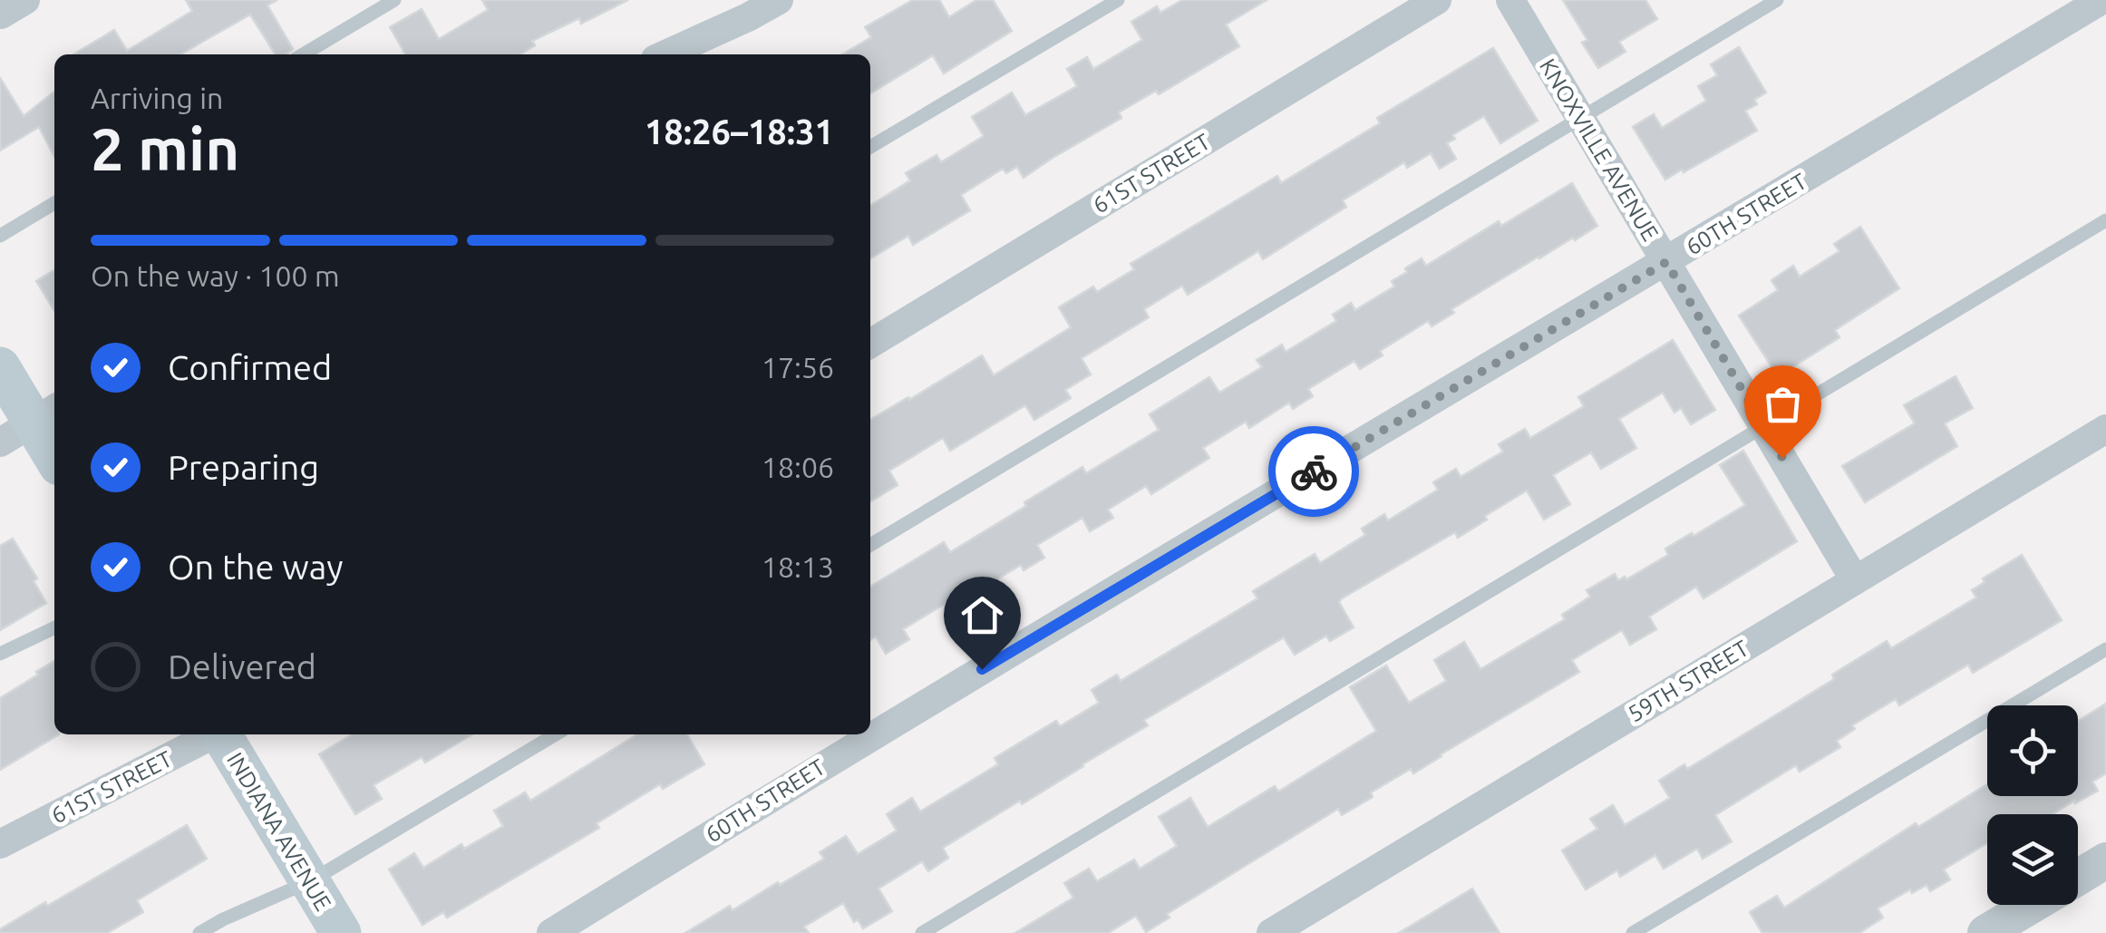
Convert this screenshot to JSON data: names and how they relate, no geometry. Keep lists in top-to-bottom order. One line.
{"streets":{"main road":["INDIANA AVENUE"],"street":["KNOXVILLE AVENUE","61ST STREET","60TH STREET","59TH STREET"]},"crossings":[["KNOXVILLE AVENUE","60TH STREET"],["KNOXVILLE AVENUE","59TH STREET"]],"page":{"heading":["2 min","Arriving in","18:26–18:31"],"bar":"On the way · 100 m","list":[["Confirmed","17:56"],["Preparing","18:06"],["On the way","18:13"],"Delivered"]}}
